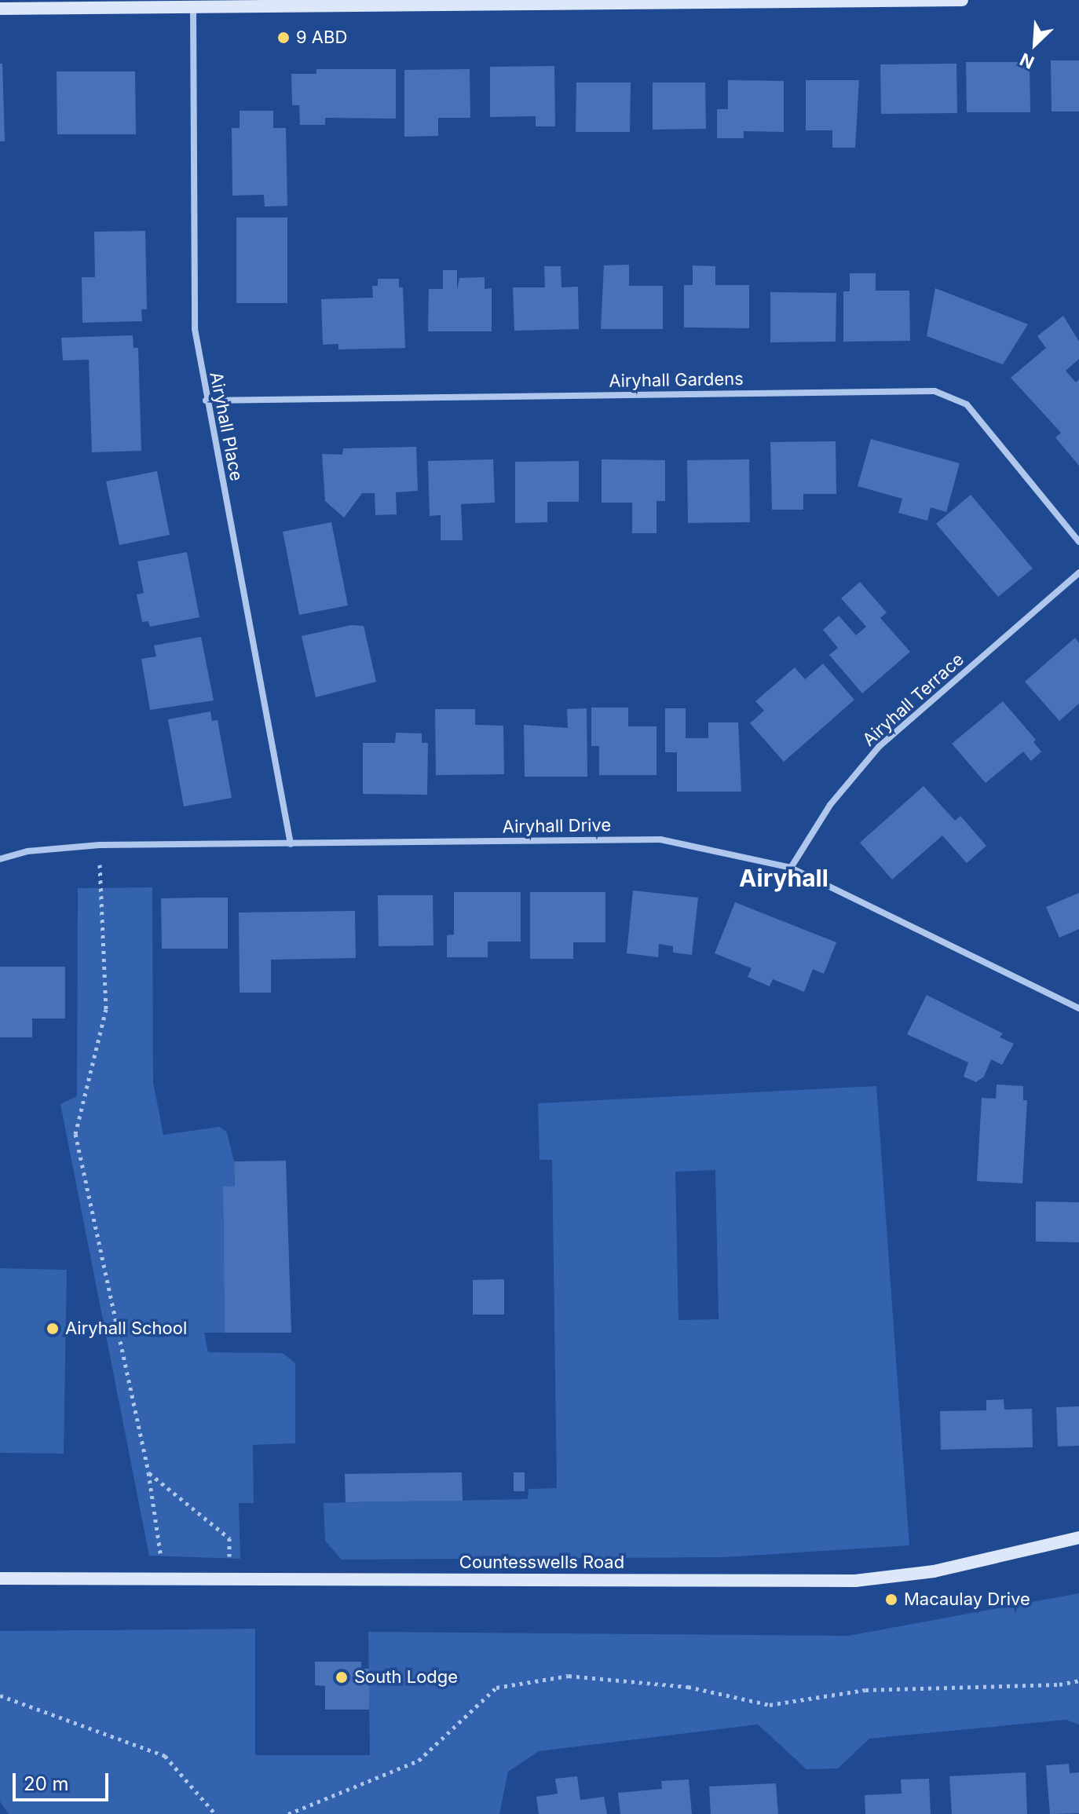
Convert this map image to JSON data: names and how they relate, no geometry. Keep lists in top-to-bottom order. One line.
{"streets":{"street":["Airyhall Gardens","Airyhall Place","Airyhall Terrace","Airyhall Drive","Countesswells Road"]},"crossings":[["Airyhall Gardens","Airyhall Place"],["Airyhall Place","Airyhall Drive"],["Airyhall Terrace","Airyhall Drive"]],"districts":["Airyhall"],"places":["9 ABD","Airyhall School","Macaulay Drive","South Lodge"],"scale_bar":"20 m","north":"bottom left"}
